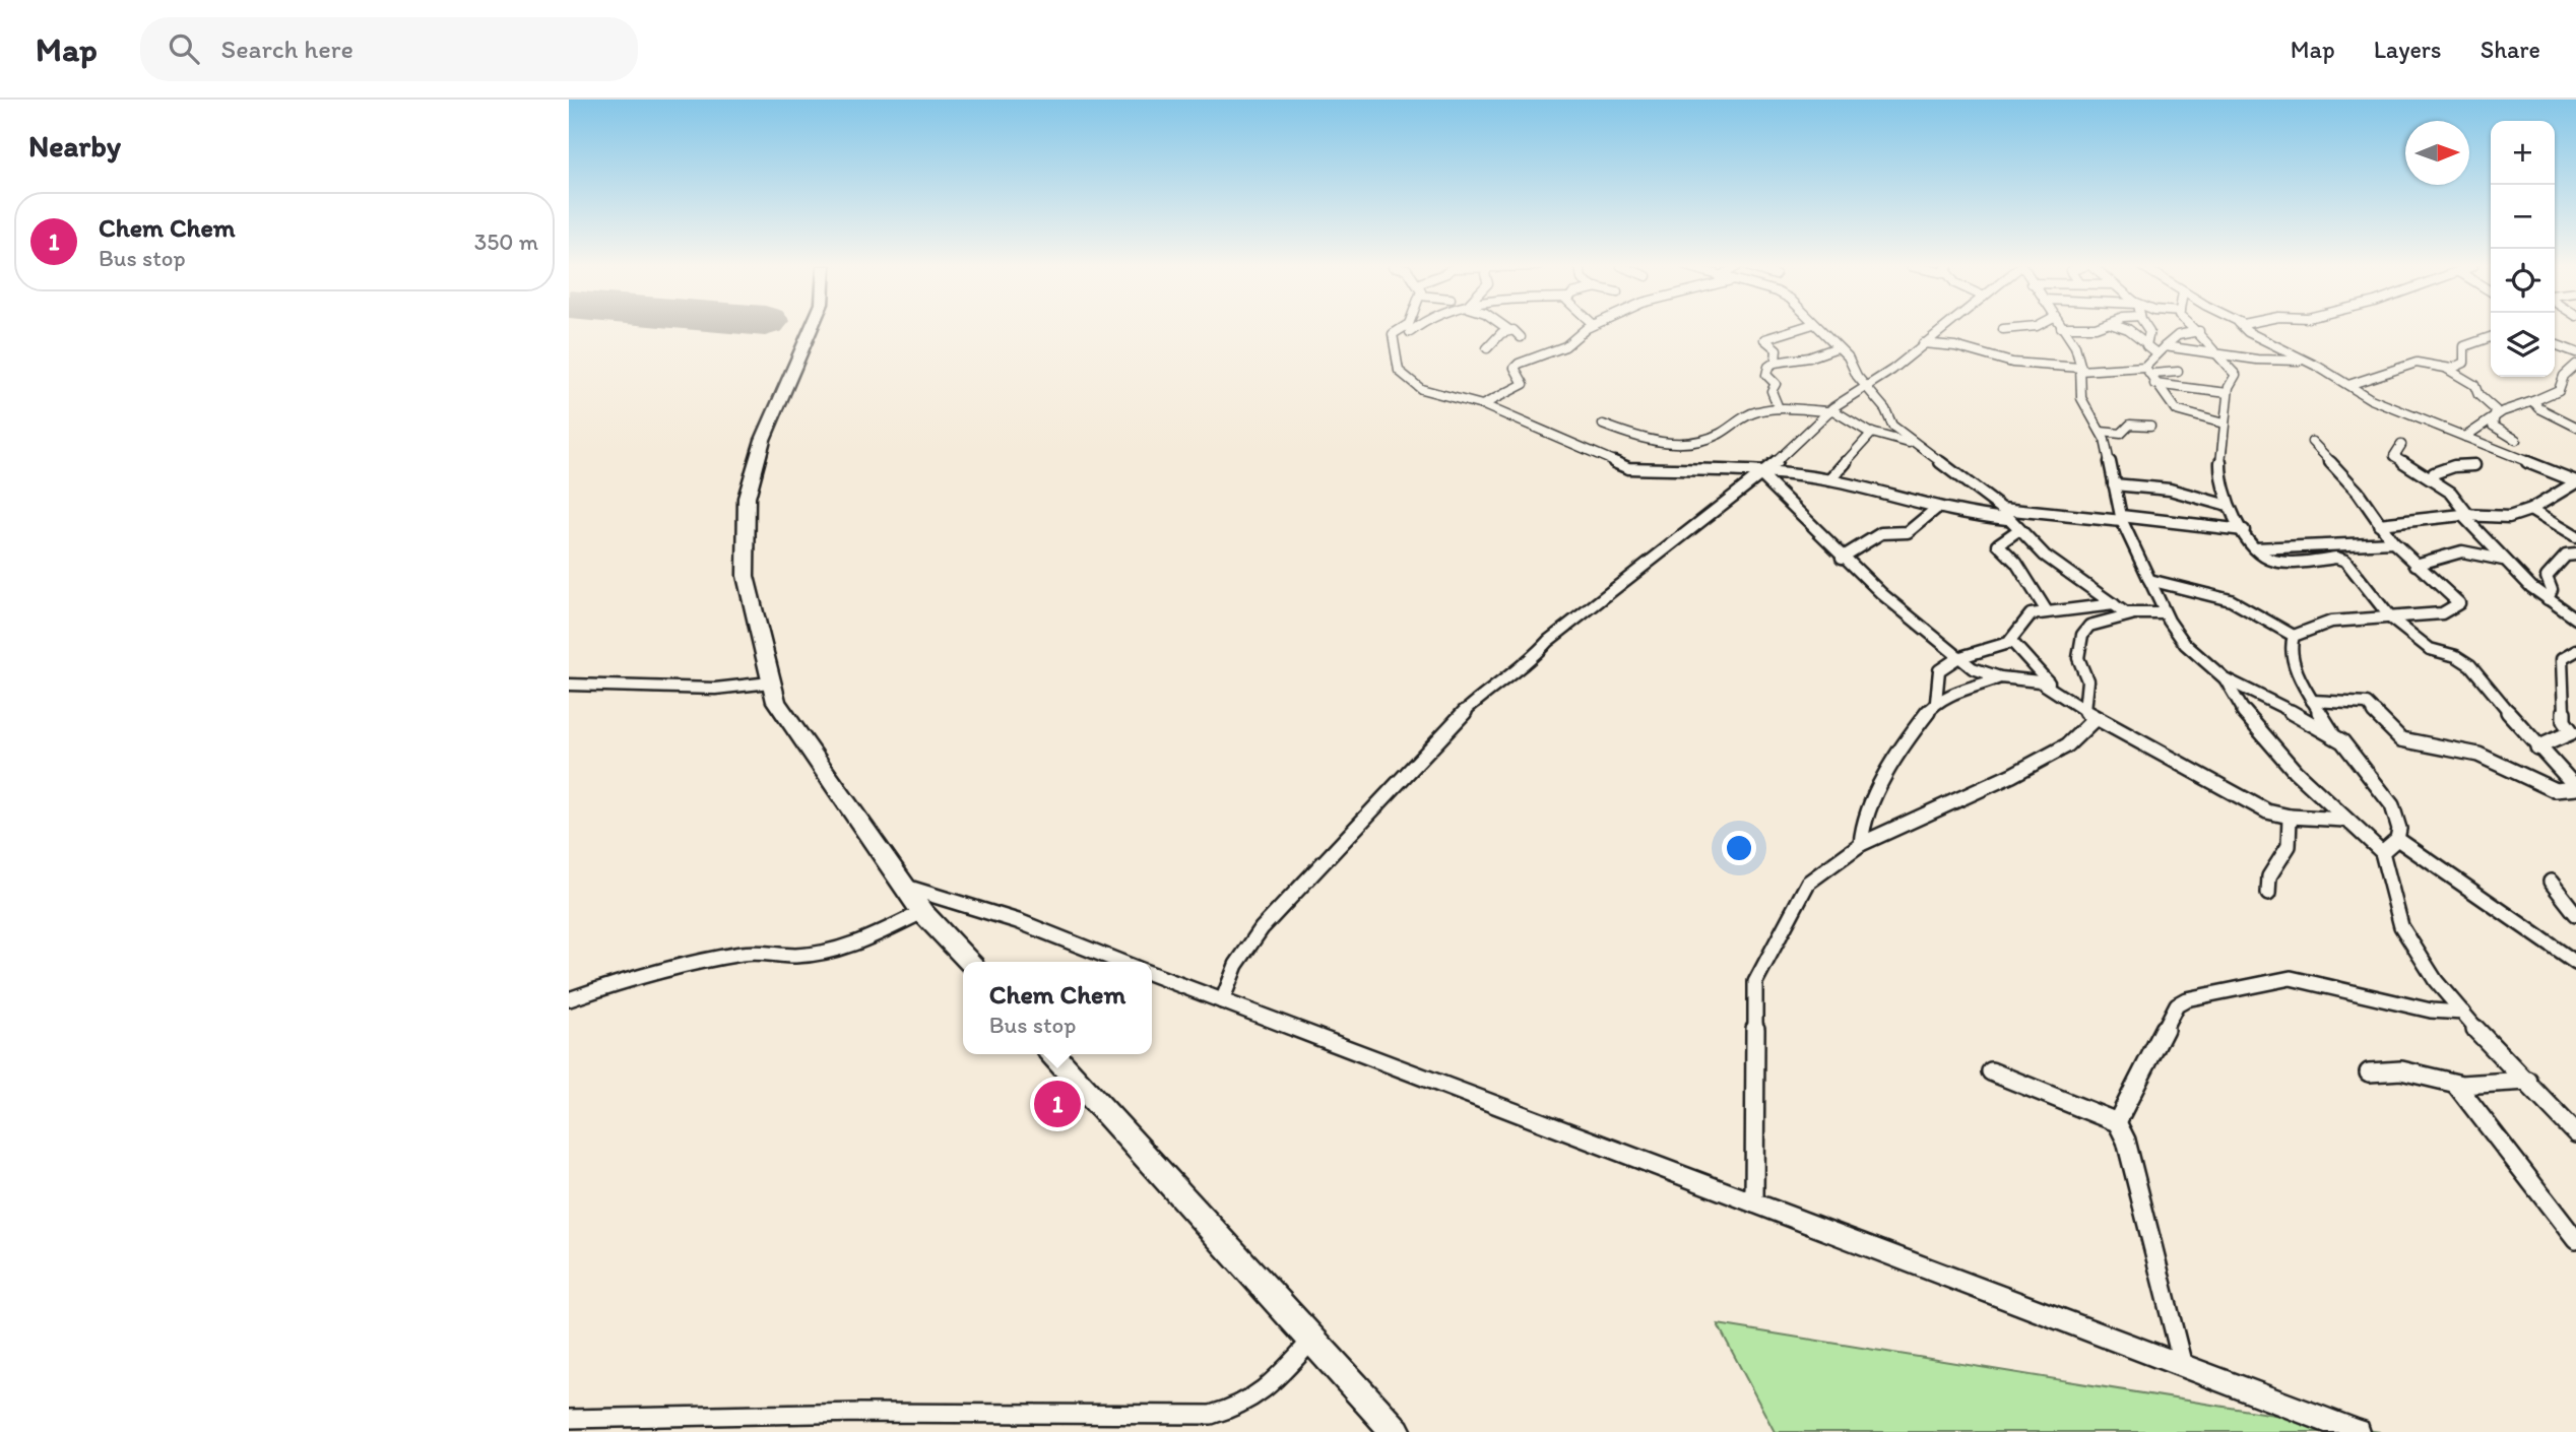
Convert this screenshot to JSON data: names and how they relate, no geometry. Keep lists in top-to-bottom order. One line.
{"north":"right","page":{"header":"Map","search":"Search here","nav":["Map","Layers","Share"],"heading":"Nearby","map_buttons":["+","−"],"list":[{"mark":"1","name":"Chem Chem","note":"Bus stop","value":"350 m"}],"popup":["Chem Chem","Bus stop"],"pins":"1"}}
